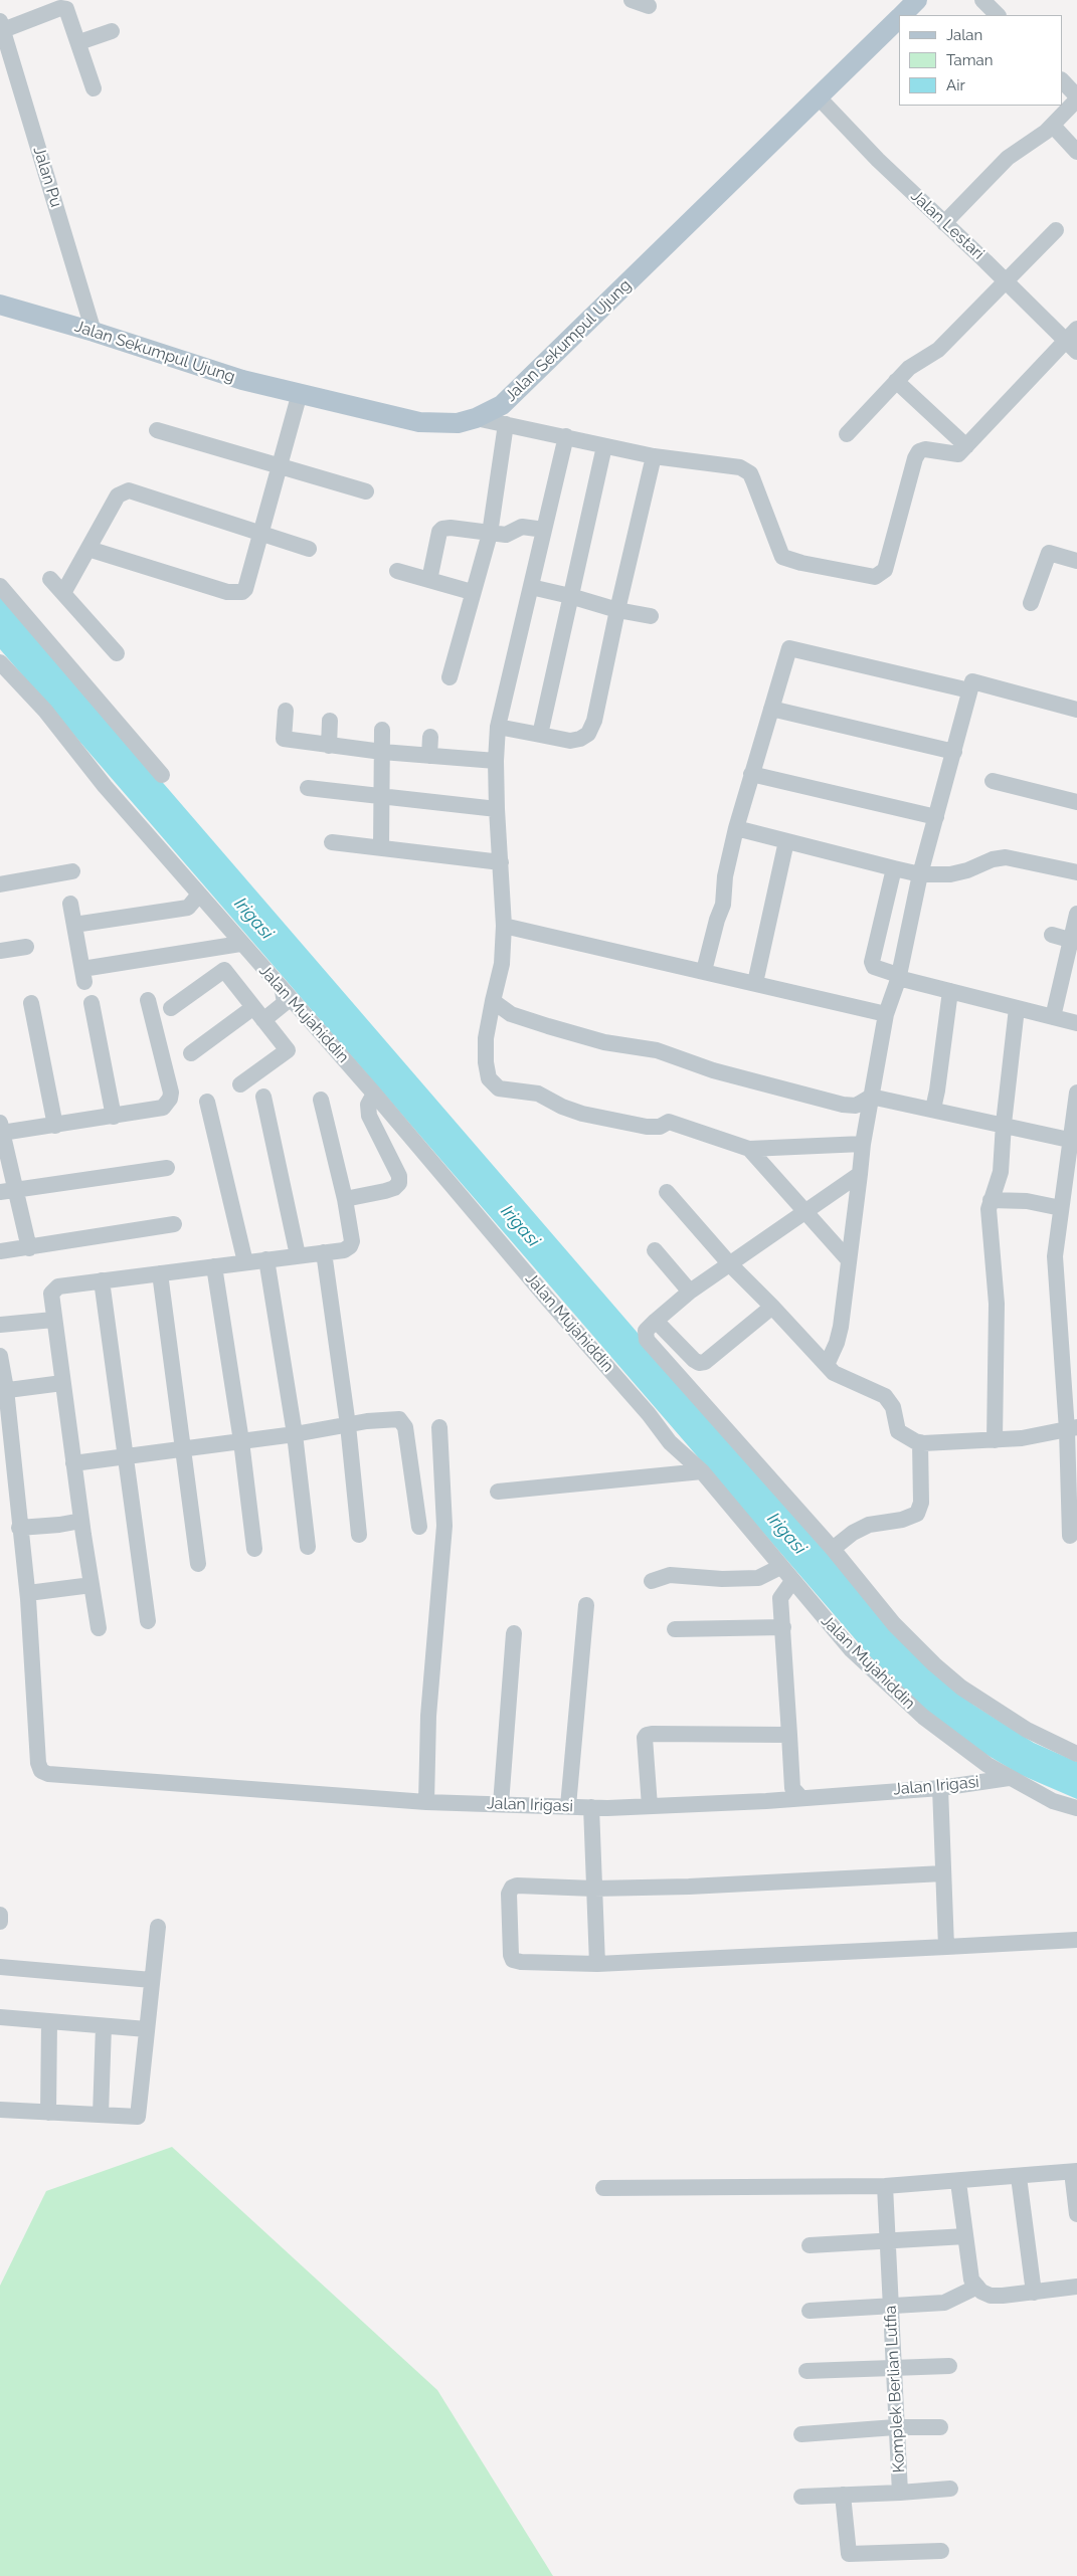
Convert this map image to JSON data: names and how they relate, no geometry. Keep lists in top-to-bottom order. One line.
{"streets":{"main road":["Jalan Sekumpul Ujung"],"street":["Jalan Pu","Jalan Lestari","Jalan Mujahiddin","Jalan Irigasi","Komplek Berlian Lutfia"]},"crossings":[["Jalan Pu","Jalan Sekumpul Ujung"],["Jalan Lestari","Jalan Sekumpul Ujung"],["Jalan Mujahiddin","Jalan Irigasi"]],"water":["Irigasi"],"legend":["Jalan","Taman","Air"]}
